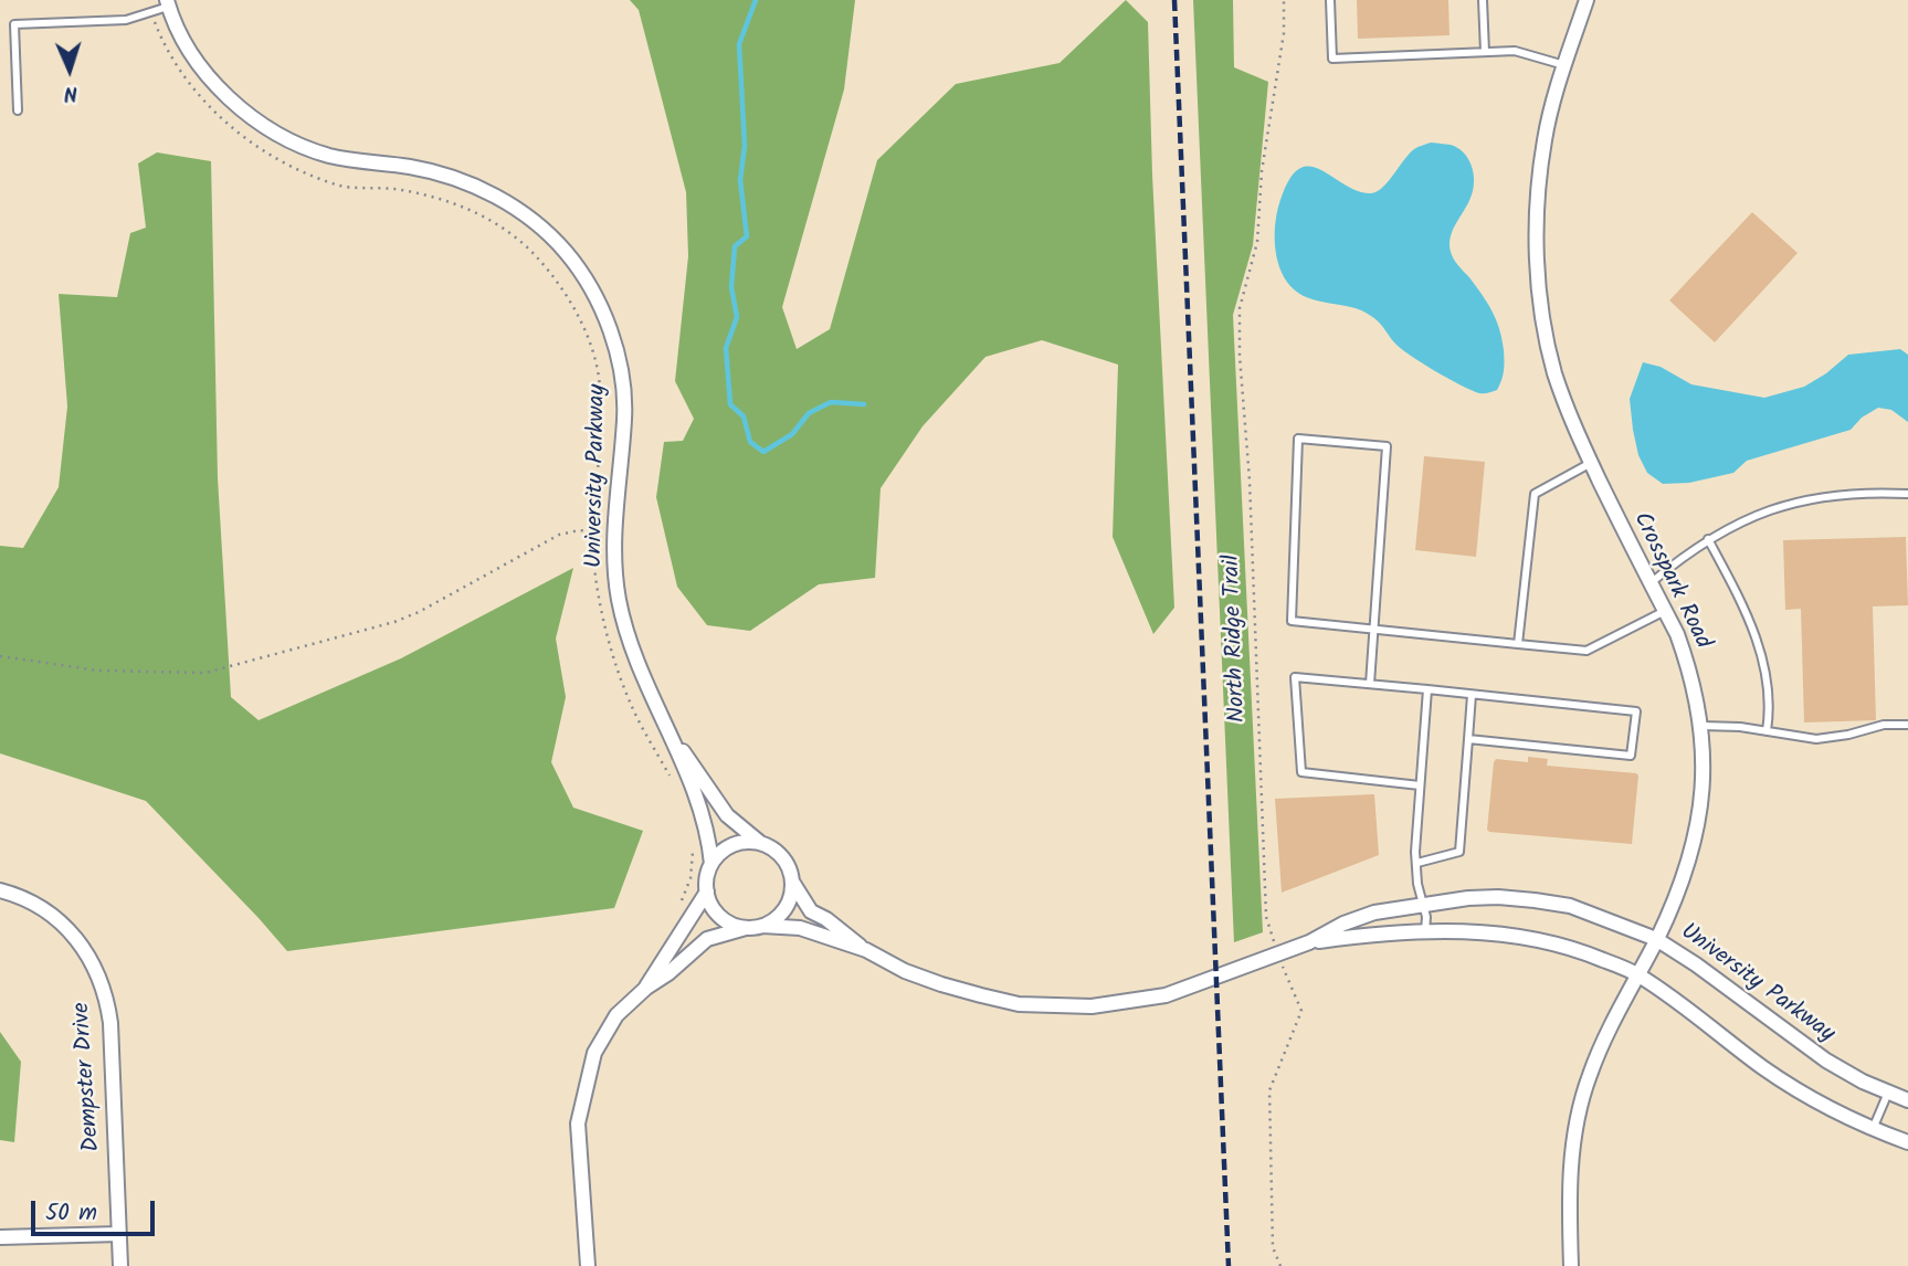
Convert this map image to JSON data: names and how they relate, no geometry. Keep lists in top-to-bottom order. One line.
{"streets":{"street":["University Parkway","Crosspark Road","Dempster Drive"],"path":["North Ridge Trail"]},"crossings":[["University Parkway","Crosspark Road"],["University Parkway","North Ridge Trail"]],"scale_bar":"50 m","north":"bottom"}
